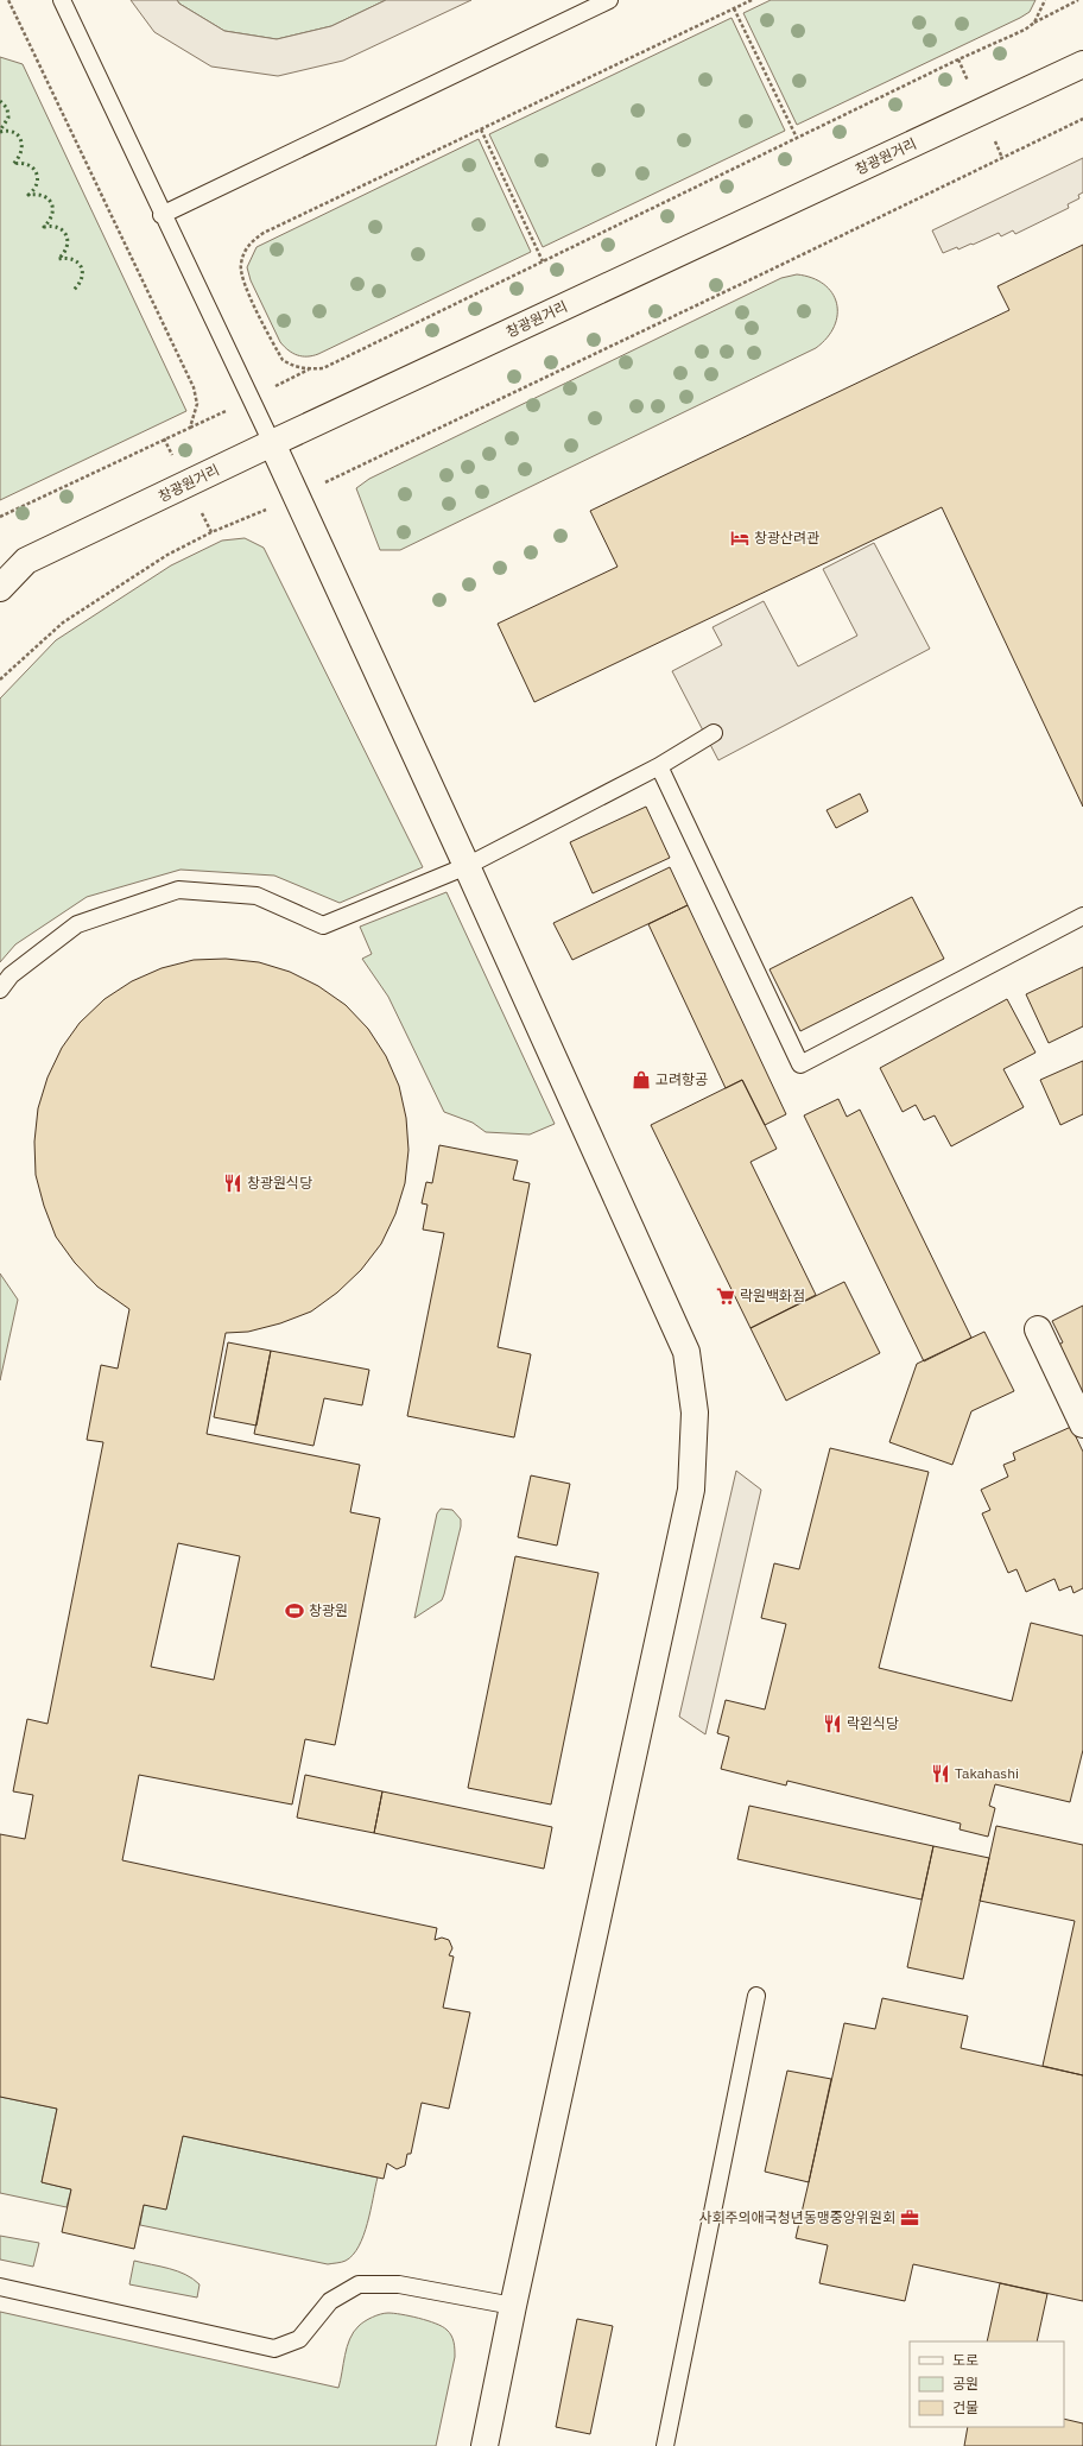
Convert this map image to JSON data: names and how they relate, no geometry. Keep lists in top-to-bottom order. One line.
{"streets":{"street":["창광원거리"]},"places":{"hotel":["창광산려관"],"shop":["고려항공"],"restaurant":["창광원식당","락왼식당","Takahashi"],"supermarket":["락원백화점"],"sports":["창광원"],"office":["사회주의애국청년동맹중앙위원회"]},"legend":["도로","공원","건물"]}
